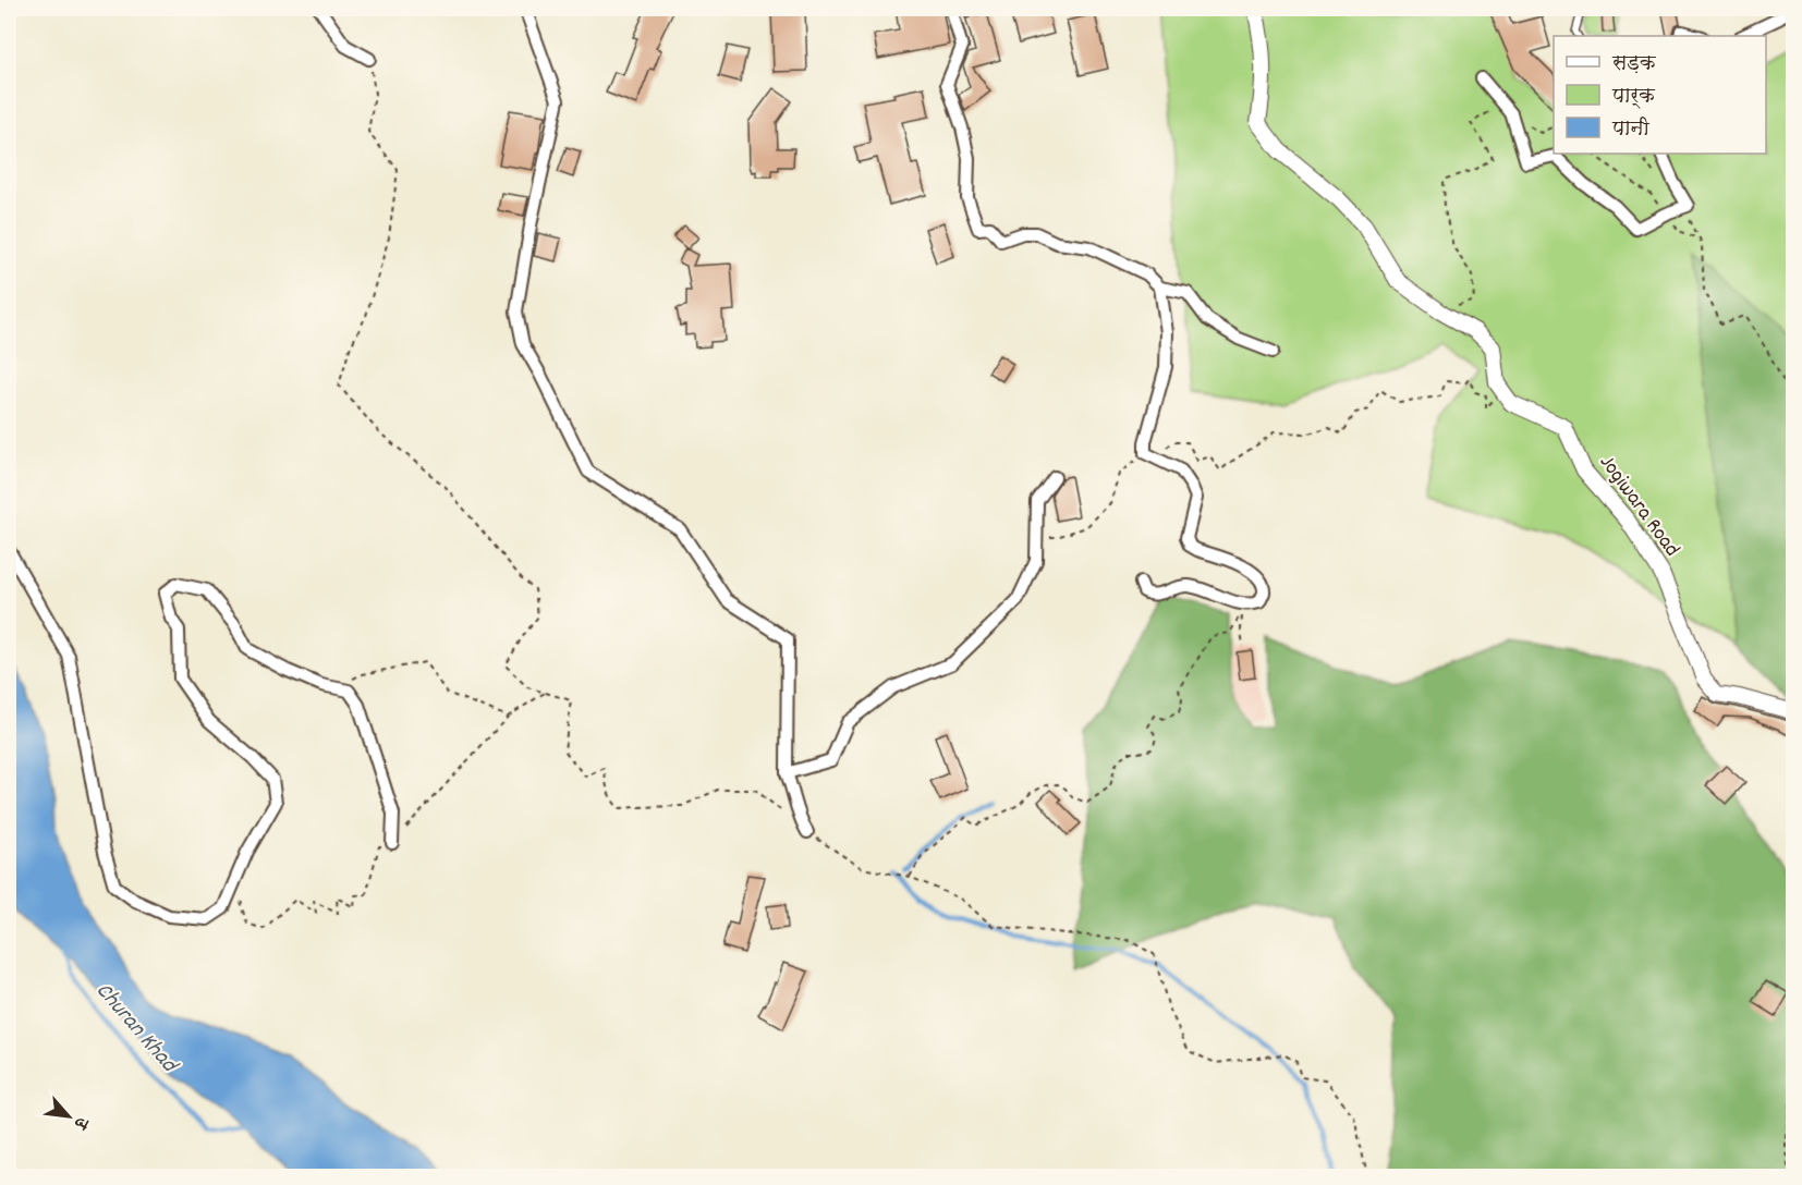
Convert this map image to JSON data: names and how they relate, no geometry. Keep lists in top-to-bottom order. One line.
{"streets":{"street":["Jogiwara Road"]},"water":["Churan Khad"],"legend":["सड़क","पार्क","पानी"],"north":"bottom right"}
